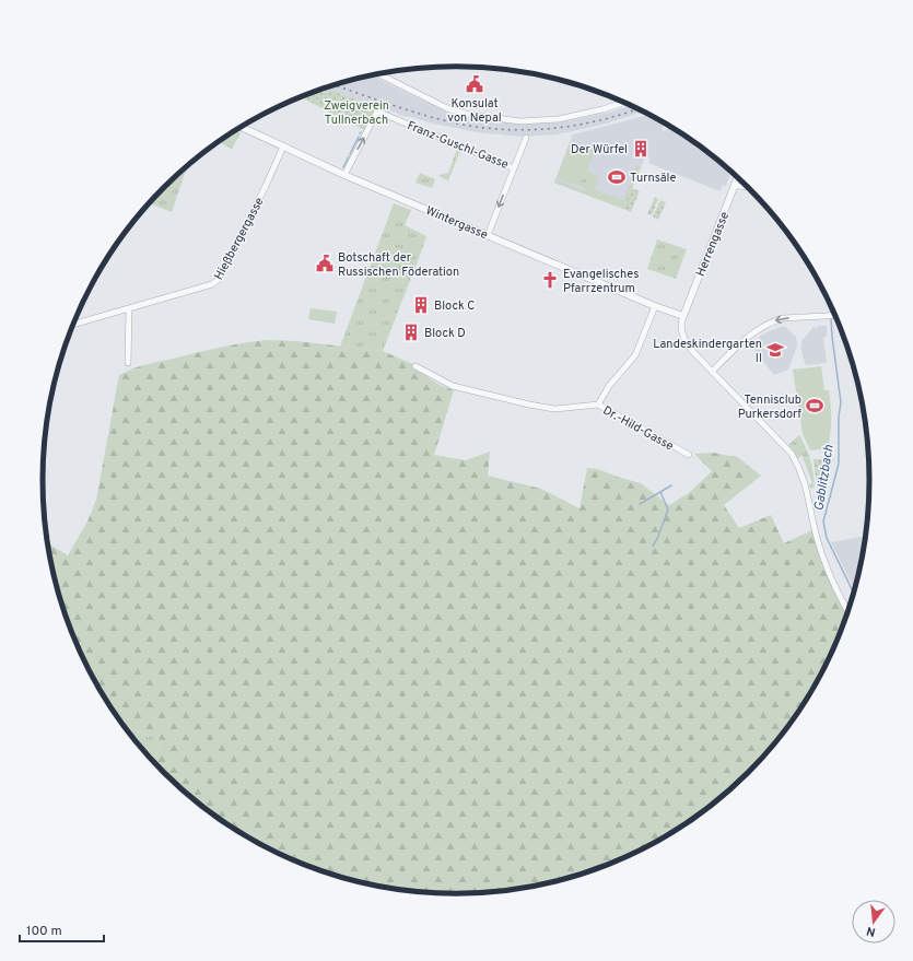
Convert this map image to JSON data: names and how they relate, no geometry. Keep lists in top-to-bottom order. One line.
{"streets":{"street":["Franz-Guschl-Gasse","Wintergasse","Hießbergergasse","Herrengasse","Dr.-Hild-Gasse"]},"crossings":[["Franz-Guschl-Gasse","Wintergasse"],["Wintergasse","Hießbergergasse"],["Wintergasse","Herrengasse"],["Wintergasse","Dr.-Hild-Gasse"]],"water":["Gablitzbach"],"parks":["Zweigverein Tullnerbach"],"places":{"public building":["Konsulat von Nepal","Botschaft der Russischen Föderation"],"building":["Der Würfel","Block C","Block D"],"sports":["Turnsäle","Tennisclub Purkersdorf"],"church":["Evangelisches Pfarrzentrum"],"school or university":["Landeskindergarten II"]},"scale_bar":"100 m","north":"bottom"}
